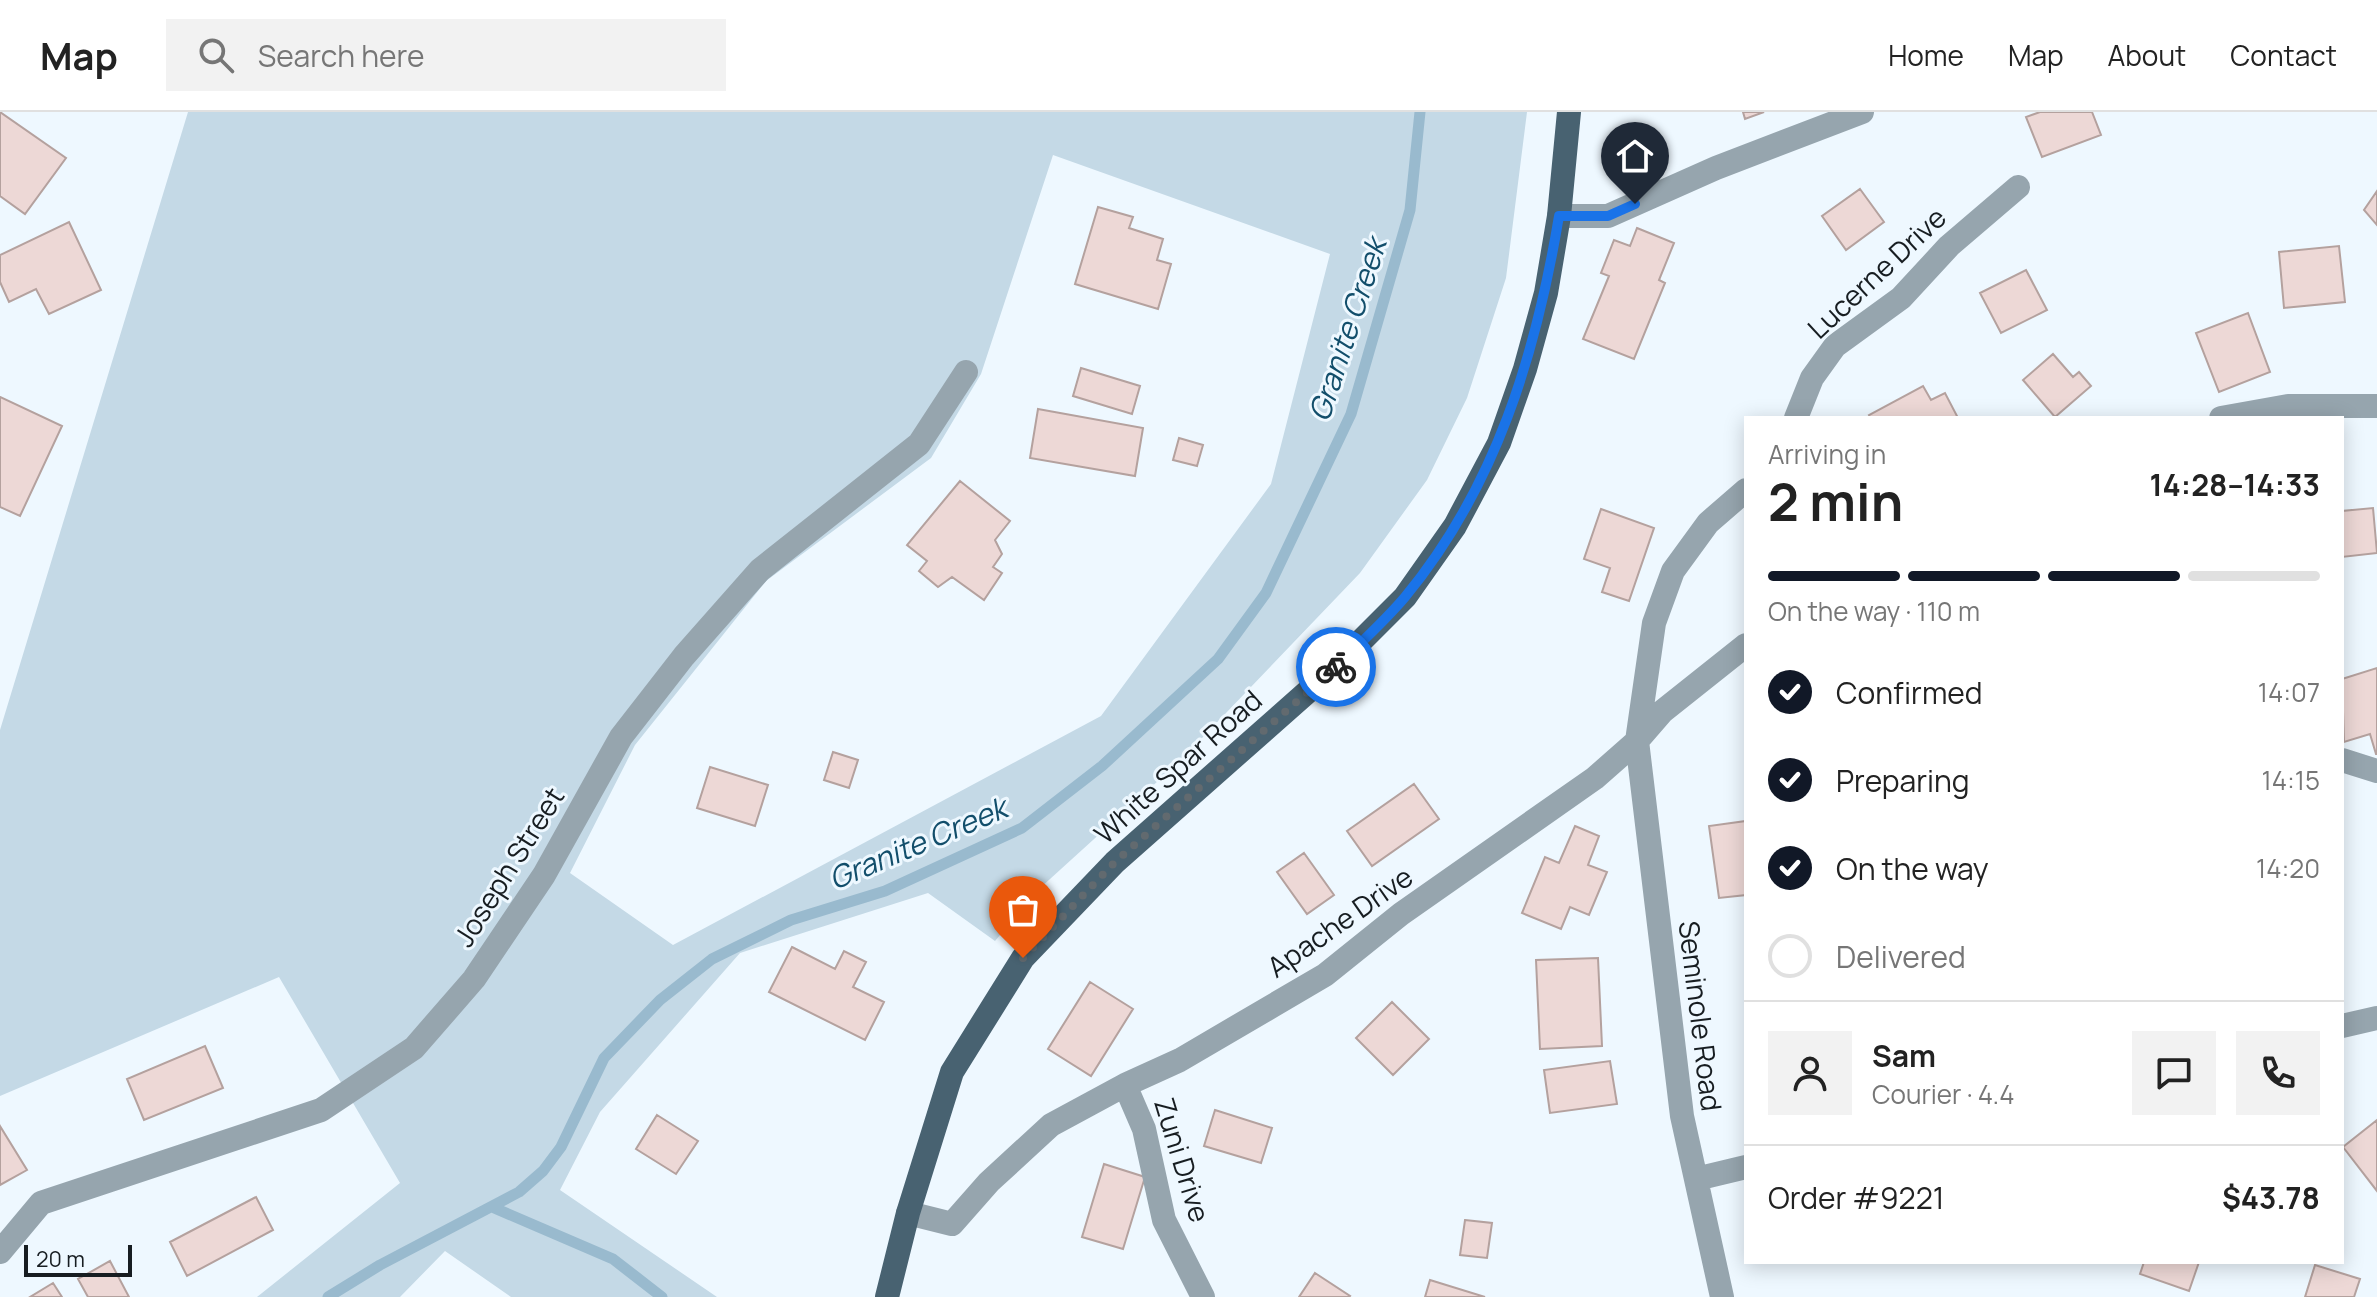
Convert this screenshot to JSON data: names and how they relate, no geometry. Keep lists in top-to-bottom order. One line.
{"streets":{"main road":["White Spar Road"],"street":["Lucerne Drive","Joseph Street","Apache Drive","Seminole Road","Zuni Drive"]},"crossings":[["White Spar Road","Apache Drive"],["Apache Drive","Seminole Road"],["Apache Drive","Zuni Drive"]],"water":["Granite Creek"],"scale_bar":"20 m","page":{"header":"Map","search":"Search here","nav":["Home","Map","About","Contact"],"heading":["2 min","Arriving in","14:28–14:33"],"panel":["Sam","Courier · 4.4","Order #9221","$43.78"],"bar":"On the way · 110 m","list":[["Confirmed","14:07"],["Preparing","14:15"],["On the way","14:20"],"Delivered"],"scale":"20 m"}}
